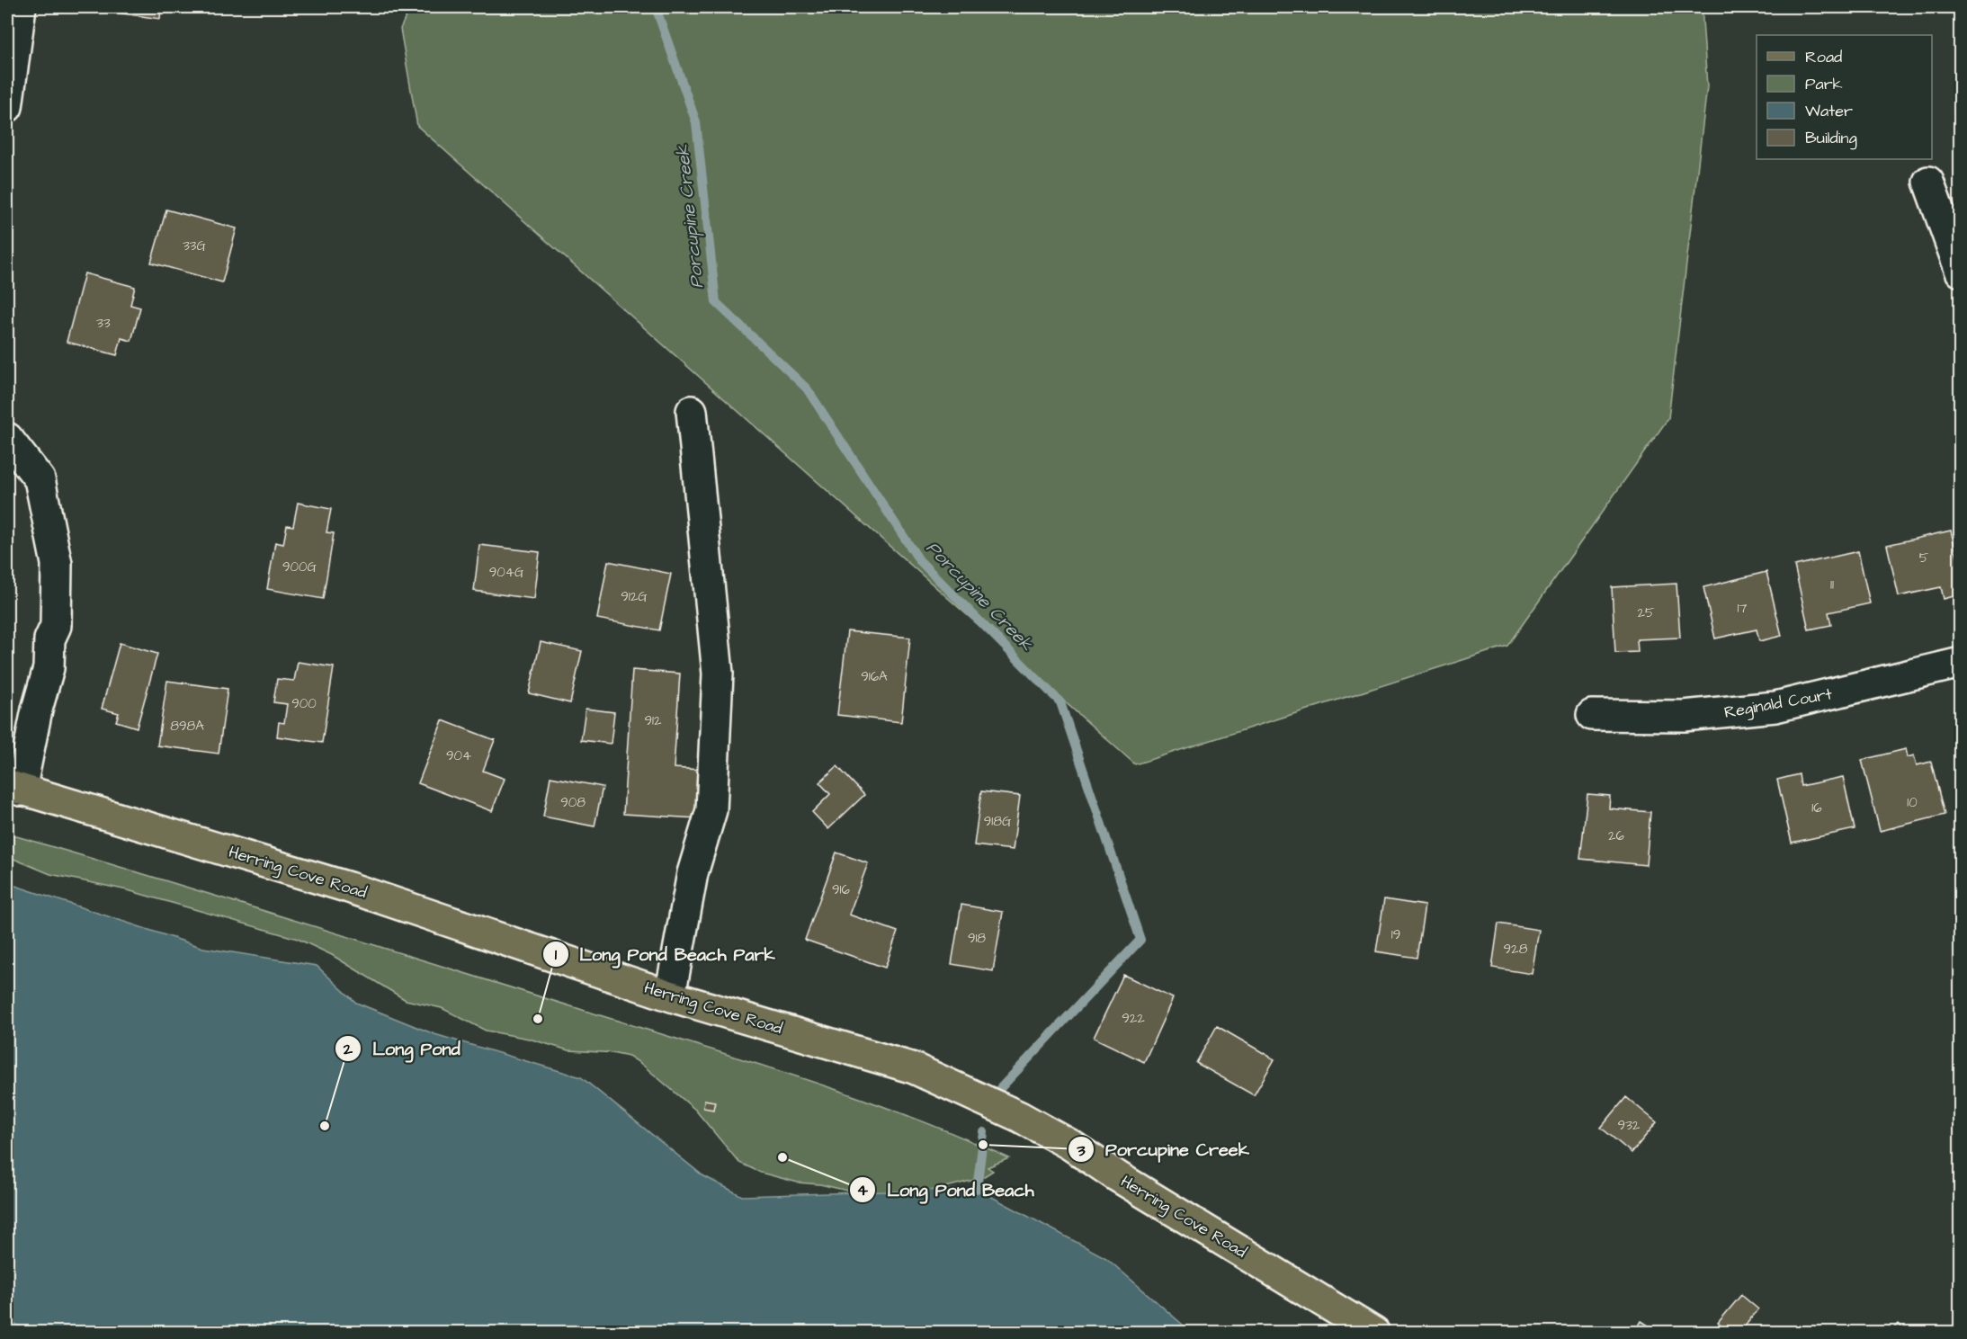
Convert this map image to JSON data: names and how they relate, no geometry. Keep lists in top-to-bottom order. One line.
{"streets":{"main road":["Herring Cove Road"],"street":["Reginald Court"]},"water":["Porcupine Creek"],"places":["Long Pond Beach Park","Long Pond","Porcupine Creek","Long Pond Beach"],"house_numbers":["33G","33","5","900G","904G","11","912G","17","25","916A","900","912","898A","904","908","10","16","918G","26","916","19","918","928","922","932"],"legend":["Road","Park","Water","Building"]}
